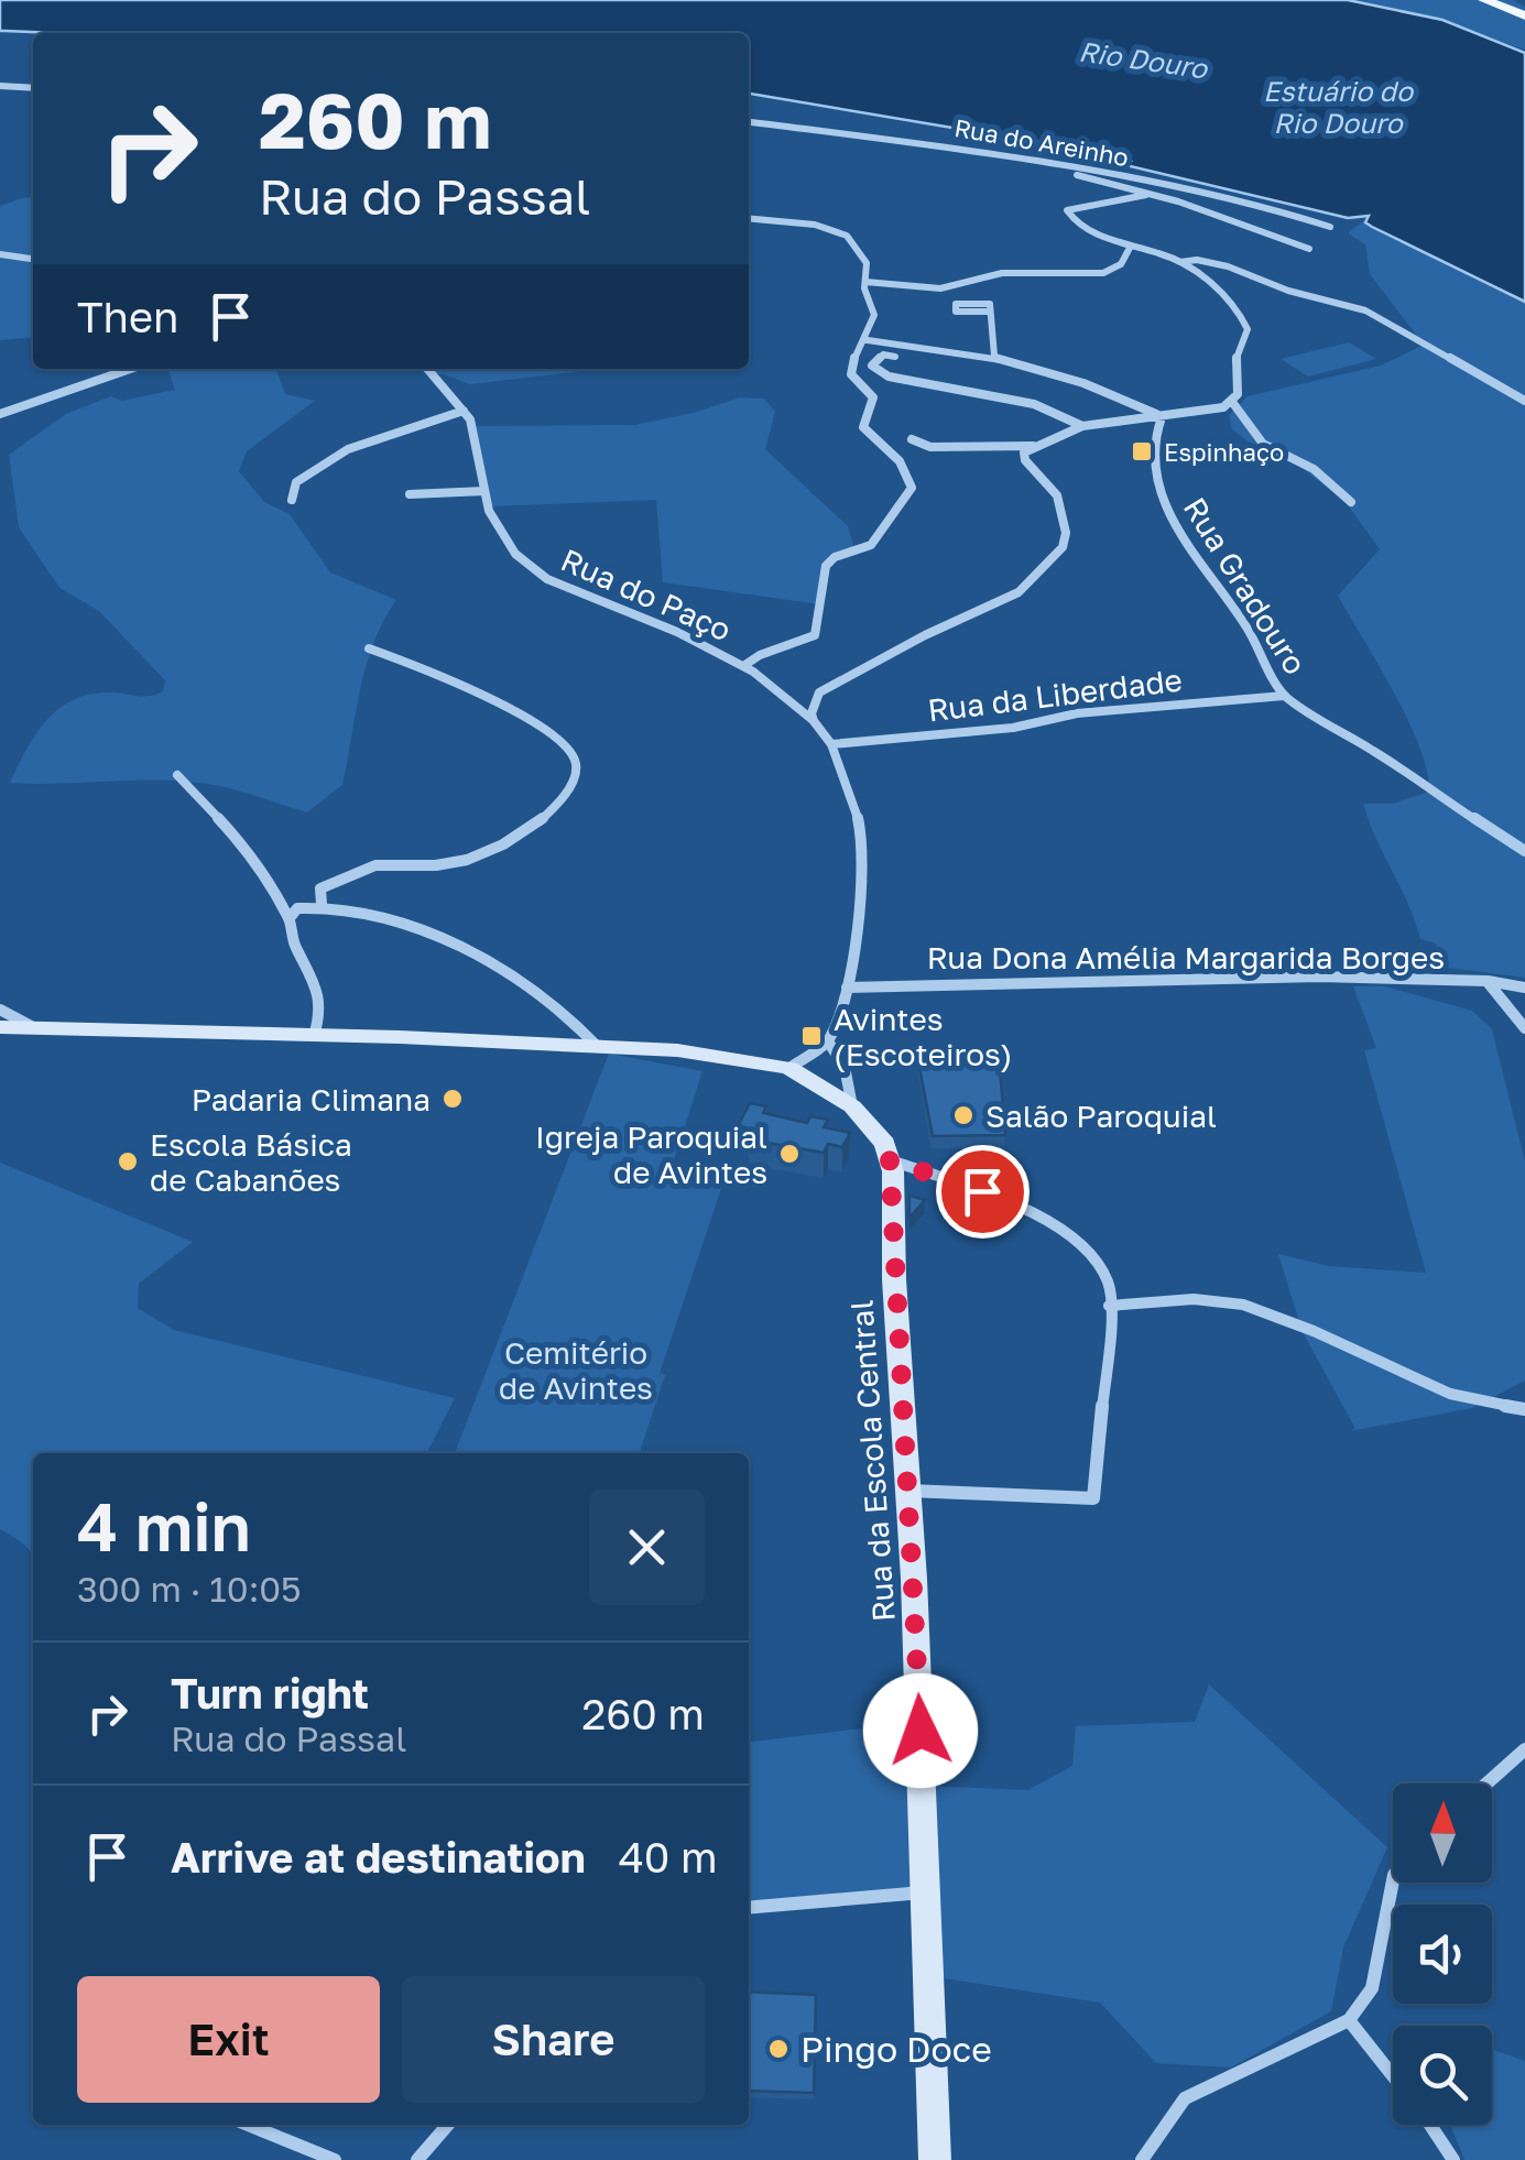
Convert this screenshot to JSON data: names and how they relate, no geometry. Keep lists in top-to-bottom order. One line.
{"streets":{"street":["Rua do Areinho","Rua Gradouro","Rua do Paço","Rua da Liberdade","Rua Dona Amélia Margarida Borges","Rua da Escola Central"]},"crossings":[["Rua Gradouro","Rua da Liberdade"],["Rua do Paço","Rua da Liberdade"],["Rua do Paço","Rua Dona Amélia Margarida Borges"]],"water":["Rio Douro","Estuário do Rio Douro"],"parks":["Cemitério de Avintes"],"places":{"transit":["Espinhaço","Avintes (Escoteiros)"],"other":["Padaria Climana","Salão Paroquial","Igreja Paroquial de Avintes","Escola Básica de Cabanões","Pingo Doce"]},"north":"top","page":{"turn":["260 m","Rua do Passal"],"then":"Then","heading":["4 min","300 m · 10:05"],"list":[{"name":"Turn right","note":"Rua do Passal","value":"260 m"},{"name":"Arrive at destination","value":"40 m"}],"buttons":["Exit","Share"]}}
